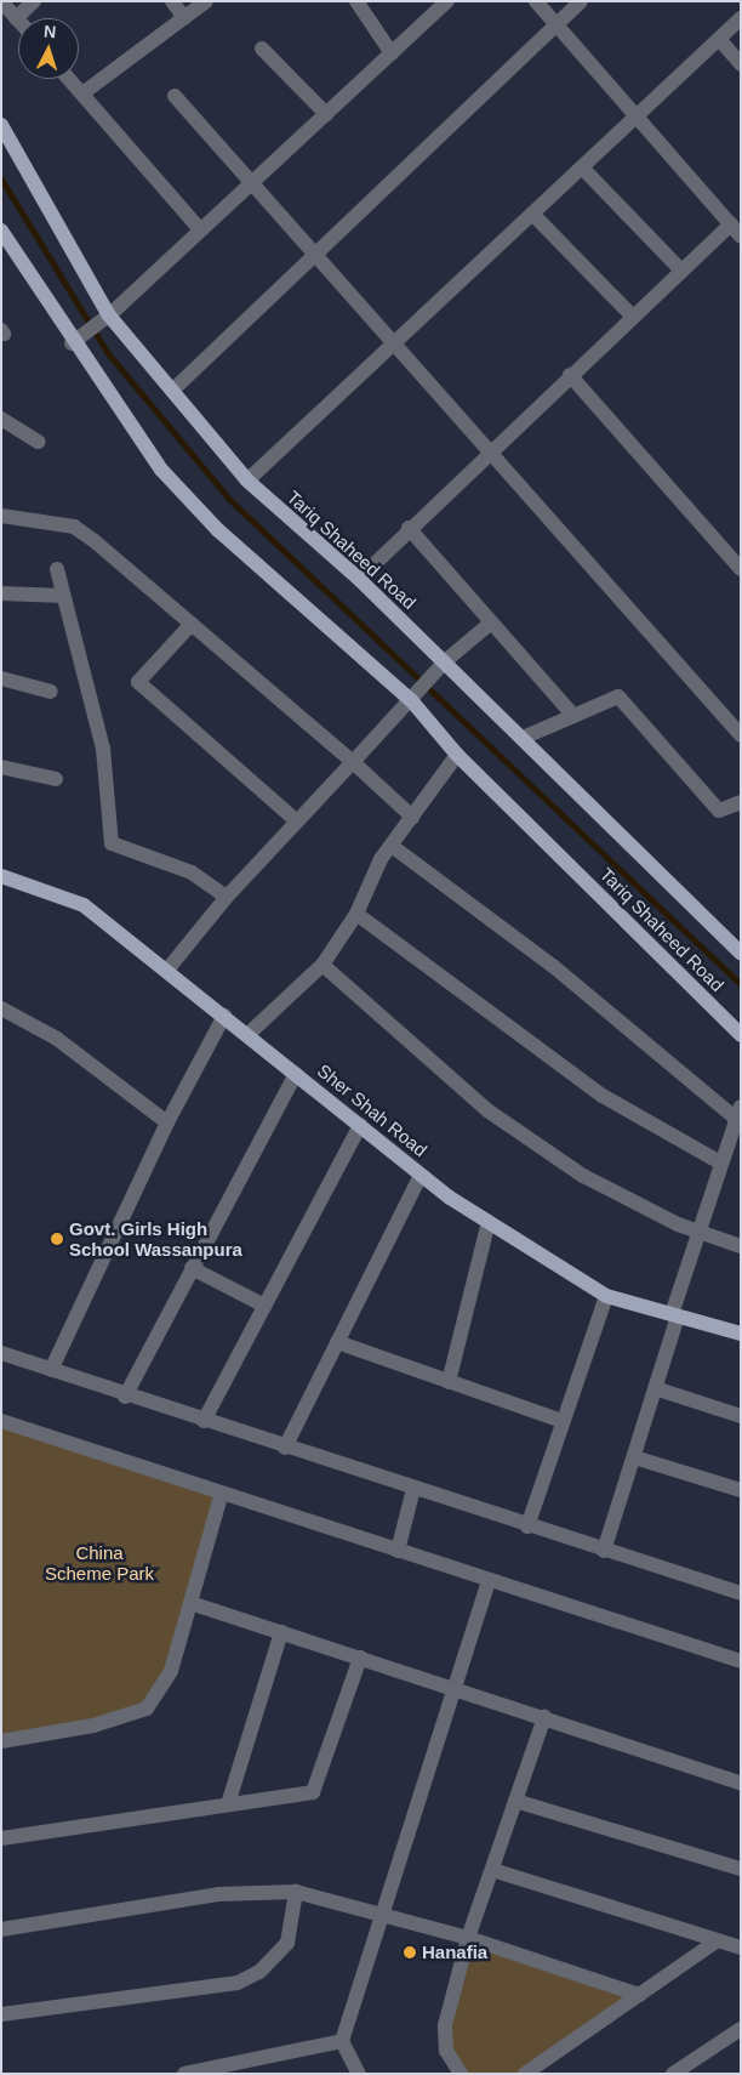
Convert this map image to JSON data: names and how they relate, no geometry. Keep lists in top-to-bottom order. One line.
{"streets":{"main road":["Tariq Shaheed Road","Sher Shah Road"]},"parks":["China Scheme Park"],"places":["Govt. Girls High School Wassanpura","Hanafia"],"north":"top"}
